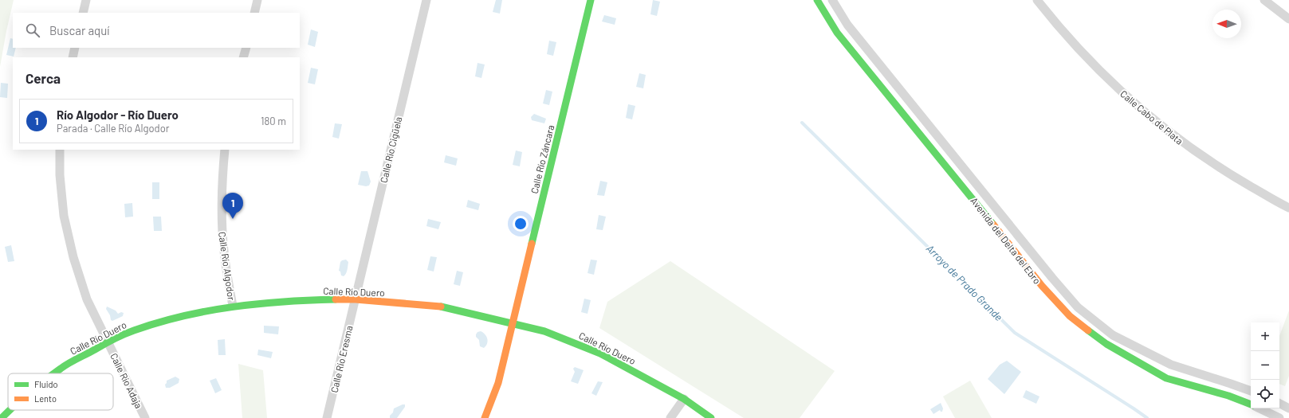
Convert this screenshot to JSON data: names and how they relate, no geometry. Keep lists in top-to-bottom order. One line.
{"streets":{"street":["Calle Cabo de Plata","Calle Río Cigüela","Calle Río Záncara","Avenida del Delta del Ebro","Calle Río Algodor","Calle Río Duero","Calle Río Eresma","Calle Río Adaja"]},"crossings":[["Calle Río Cigüela","Calle Río Duero"],["Calle Río Cigüela","Calle Río Eresma"],["Calle Río Záncara","Calle Río Duero"],["Calle Río Algodor","Calle Río Duero"],["Calle Río Duero","Calle Río Eresma"],["Calle Río Duero","Calle Río Adaja"]],"water":["Arroyo de Prado Grande"],"legend":["Fluido","Lento"],"north":"left","page":{"search":"Buscar aquí","heading":"Cerca","list":[{"mark":"1","name":"Río Algodor - Río Duero","note":"Parada · Calle Río Algodor","value":"180 m"}],"pins":"1","map_buttons":["+","−"]}}
